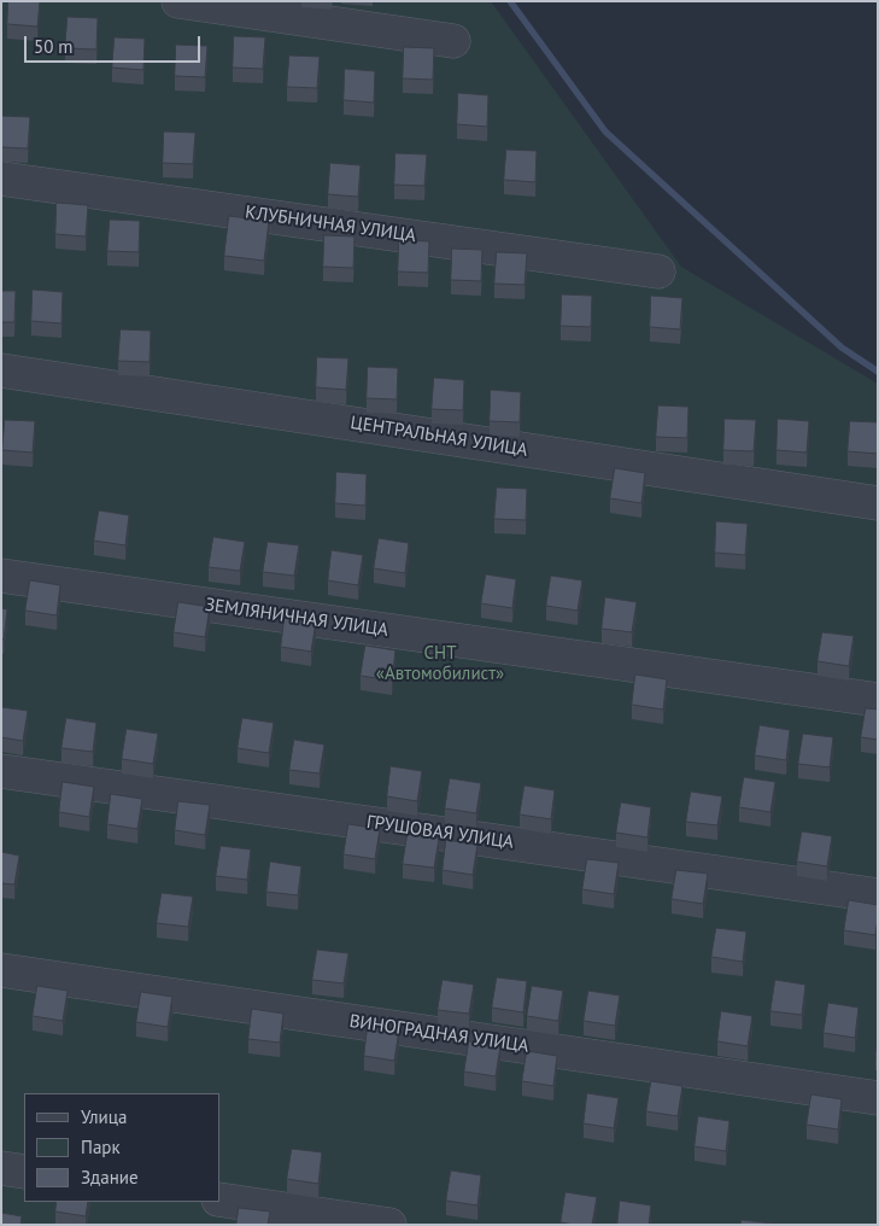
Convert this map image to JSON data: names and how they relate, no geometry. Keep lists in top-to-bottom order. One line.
{"streets":{"street":["КЛУБНИЧНАЯ УЛИЦА","ЦЕНТРАЛЬНАЯ УЛИЦА","ЗЕМЛЯНИЧНАЯ УЛИЦА","ГРУШОВАЯ УЛИЦА","ВИНОГРАДНАЯ УЛИЦА"]},"parks":["СНТ «Автомобилист»"],"legend":["Улица","Парк","Здание"],"scale_bar":"50 m"}
